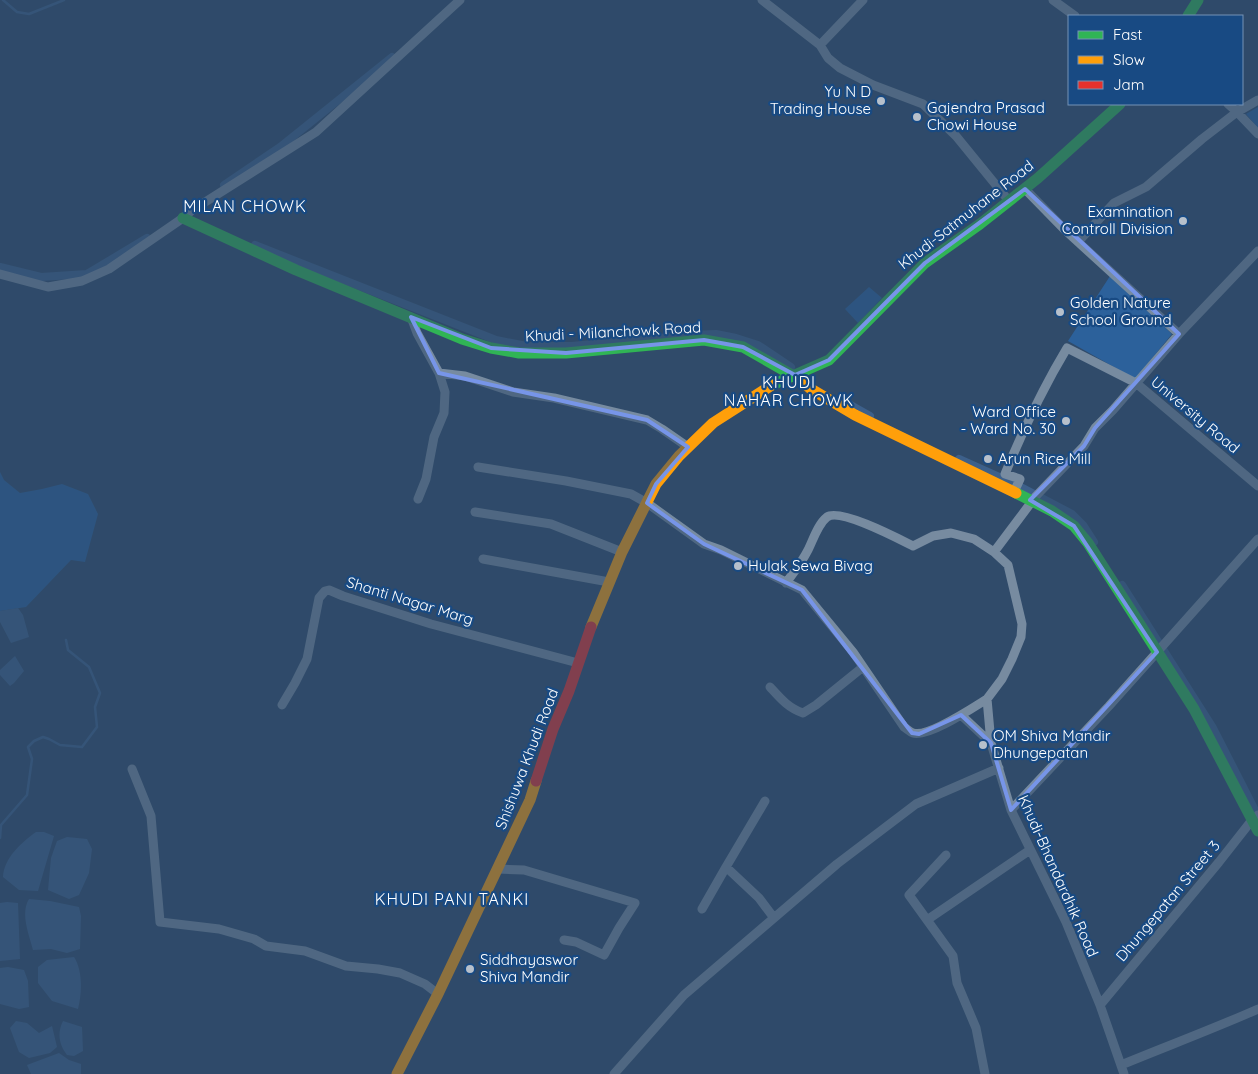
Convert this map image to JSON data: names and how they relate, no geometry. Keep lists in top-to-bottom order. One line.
{"streets":{"street":["Khudi-Satmuhane Road","Khudi - Milanchowk Road","University Road","Shanti Nagar Marg","Shishuwa Khudi Road","Khudi-Bhandardhik Road","Dhungepatan Street 3"]},"crossings":[["Khudi-Satmuhane Road","Khudi - Milanchowk Road"],["Khudi-Satmuhane Road","Shishuwa Khudi Road"],["Khudi - Milanchowk Road","University Road"],["Khudi - Milanchowk Road","Dhungepatan Street 3"],["Shanti Nagar Marg","Shishuwa Khudi Road"],["Khudi-Bhandardhik Road","Dhungepatan Street 3"]],"districts":["MILAN CHOWK","KHUDI NAHAR CHOWK","KHUDI PANI TANKI"],"places":["Yu N D Trading House","Gajendra Prasad Chowi House","Examination Controll Division","Golden Nature School Ground","Ward Office - Ward No. 30","Arun Rice Mill","Hulak Sewa Bivag","OM Shiva Mandir Dhungepatan","Siddhayaswor Shiva Mandir"],"legend":["Fast","Slow","Jam"]}
